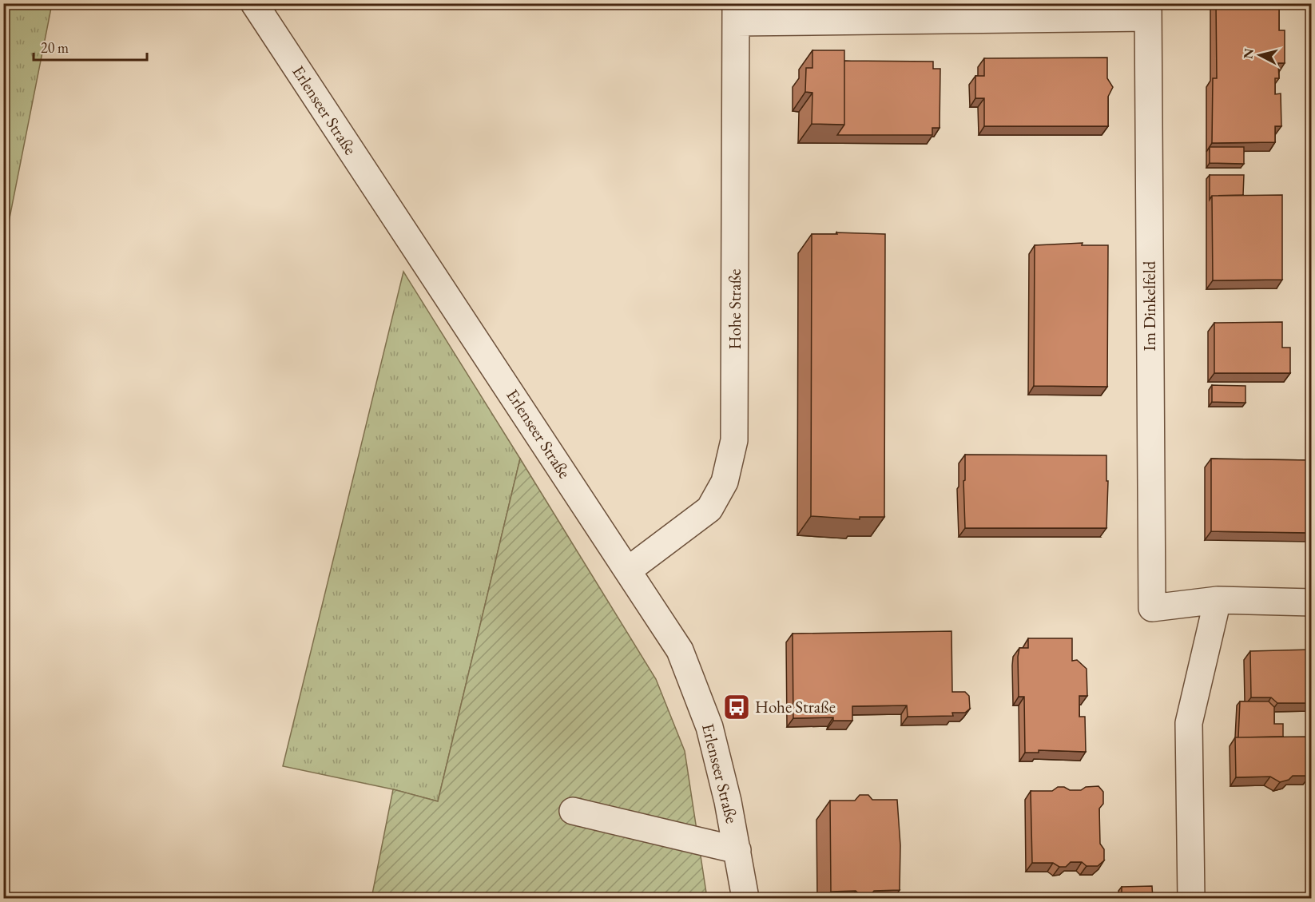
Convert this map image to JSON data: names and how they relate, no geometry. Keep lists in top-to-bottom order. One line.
{"streets":{"street":["Erlenseer Straße","Im Dinkelfeld","Hohe Straße"]},"crossings":[["Erlenseer Straße","Hohe Straße"]],"places":{"bus stop":["Hohe Straße"]},"scale_bar":"20 m","north":"left"}
